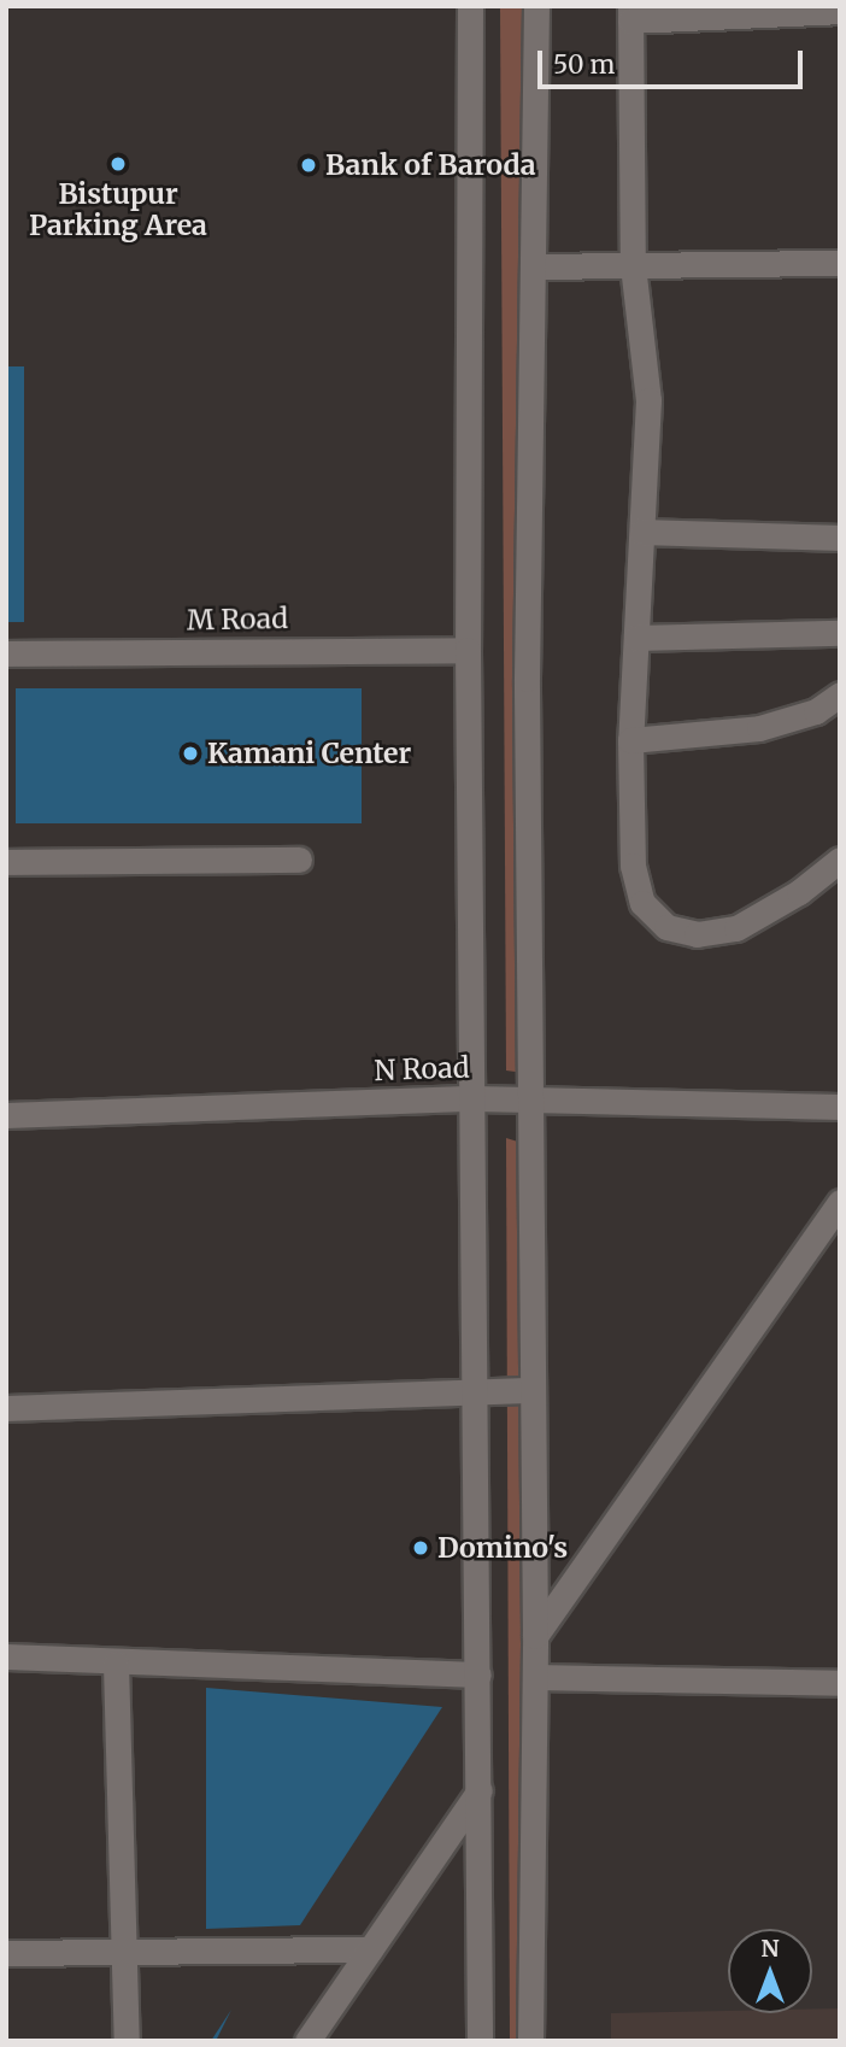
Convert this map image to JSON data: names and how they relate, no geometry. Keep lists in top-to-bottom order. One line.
{"streets":{"street":["M Road","N Road"]},"places":["Bistupur Parking Area","Bank of Baroda","Kamani Center","Domino's"],"scale_bar":"50 m","north":"top"}
